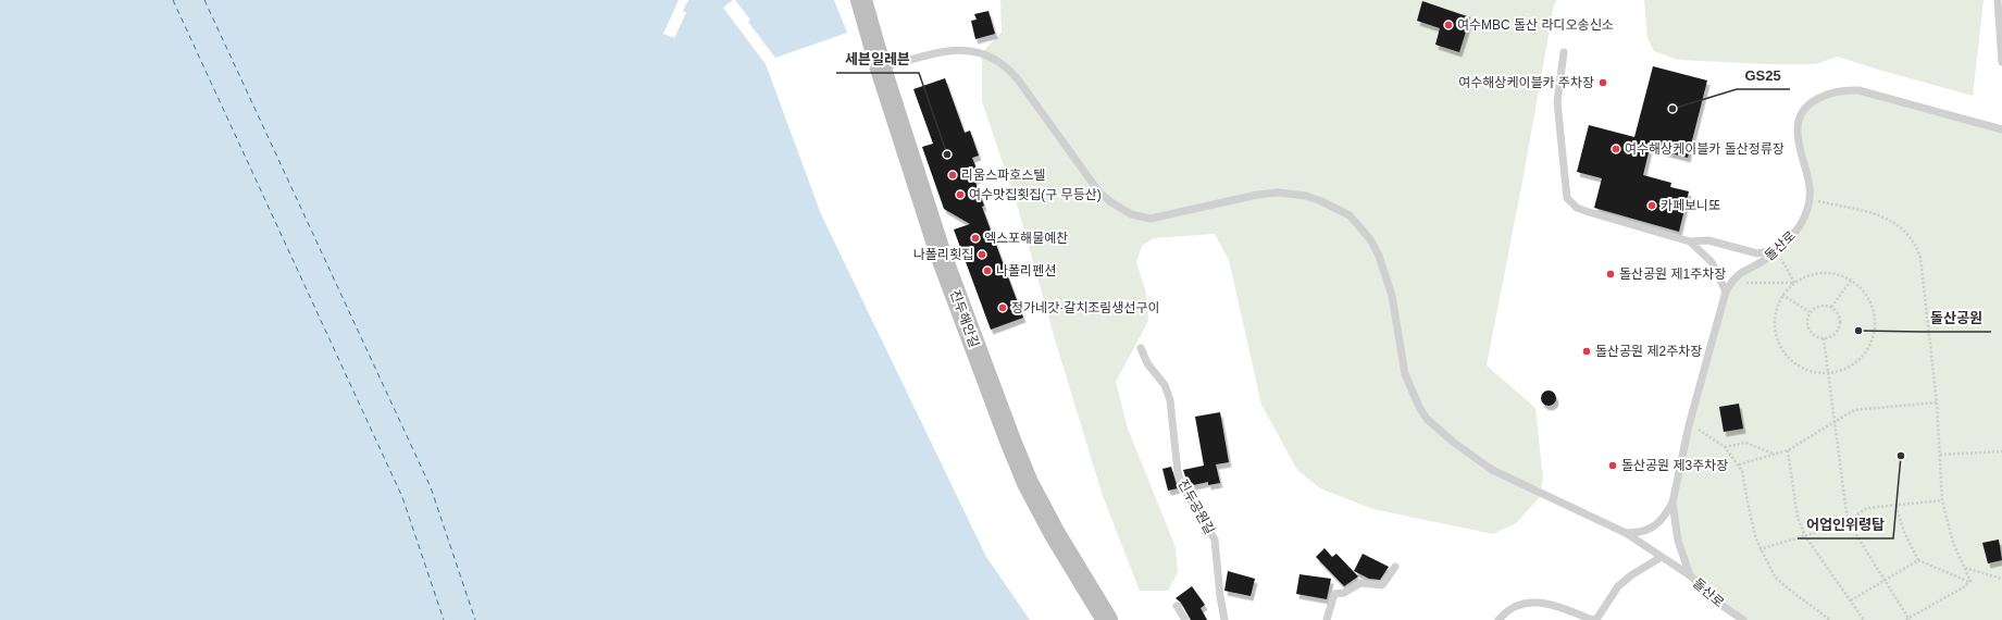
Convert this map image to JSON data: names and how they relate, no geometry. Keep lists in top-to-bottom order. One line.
{"streets":{"street":["진두해안길"],"lane":["돌산로","진두공원길"]},"places":["여수MBC 돌산 라디오송신소","여수해상케이블카 주차장","GS25","여수해상케이블카 돌산정류장","세븐일레븐","리움스파호스텔","여수맛집횟집(구 무등산)","카페보니또","엑스포해물예찬","나폴리횟집","나폴리펜션","돌산공원 제1주차장","정가네갓·갈치조림생선구이","돌산공원","돌산공원 제2주차장","어업인위령탑","돌산공원 제3주차장"]}
